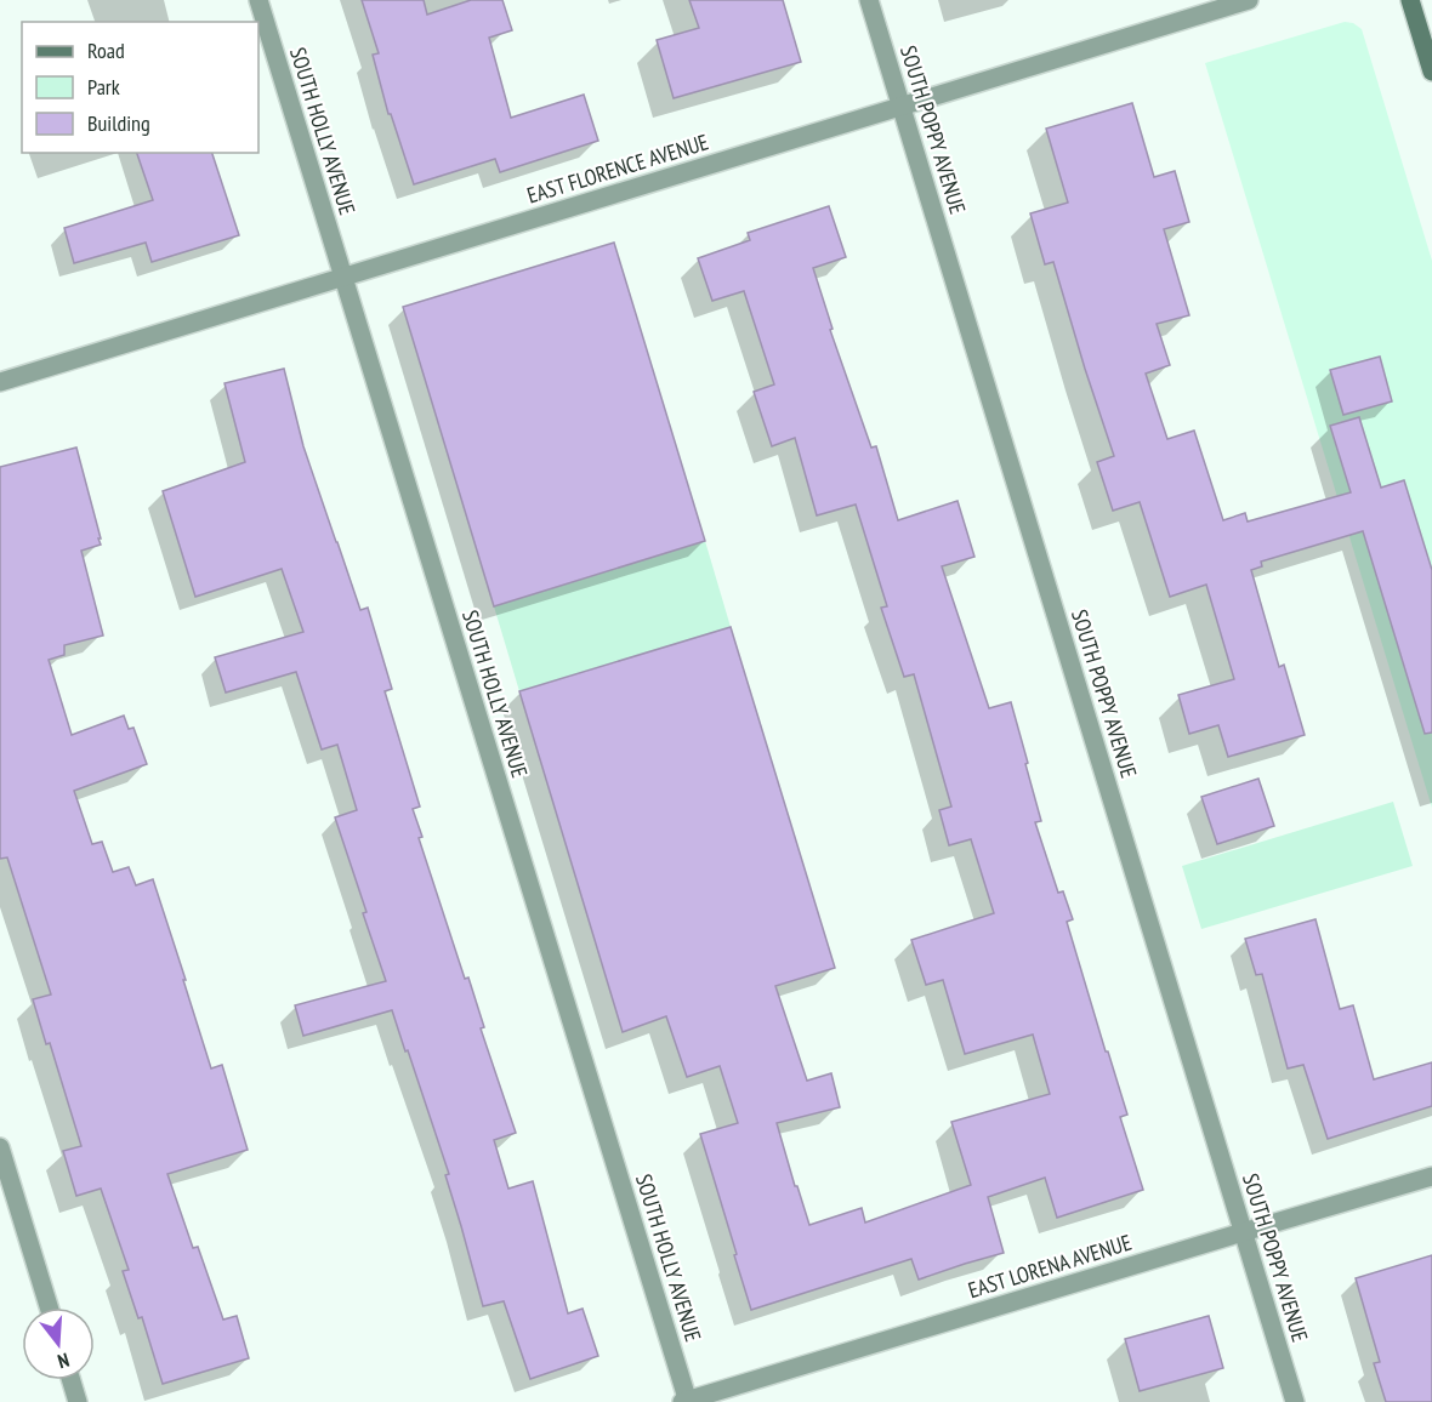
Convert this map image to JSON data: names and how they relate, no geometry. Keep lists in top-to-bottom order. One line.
{"streets":{"street":["SOUTH POPPY AVENUE","SOUTH HOLLY AVENUE","EAST FLORENCE AVENUE","EAST LORENA AVENUE"]},"crossings":[["SOUTH POPPY AVENUE","EAST FLORENCE AVENUE"],["SOUTH POPPY AVENUE","EAST LORENA AVENUE"],["SOUTH HOLLY AVENUE","EAST FLORENCE AVENUE"],["SOUTH HOLLY AVENUE","EAST LORENA AVENUE"]],"legend":["Road","Park","Building"],"north":"bottom"}
